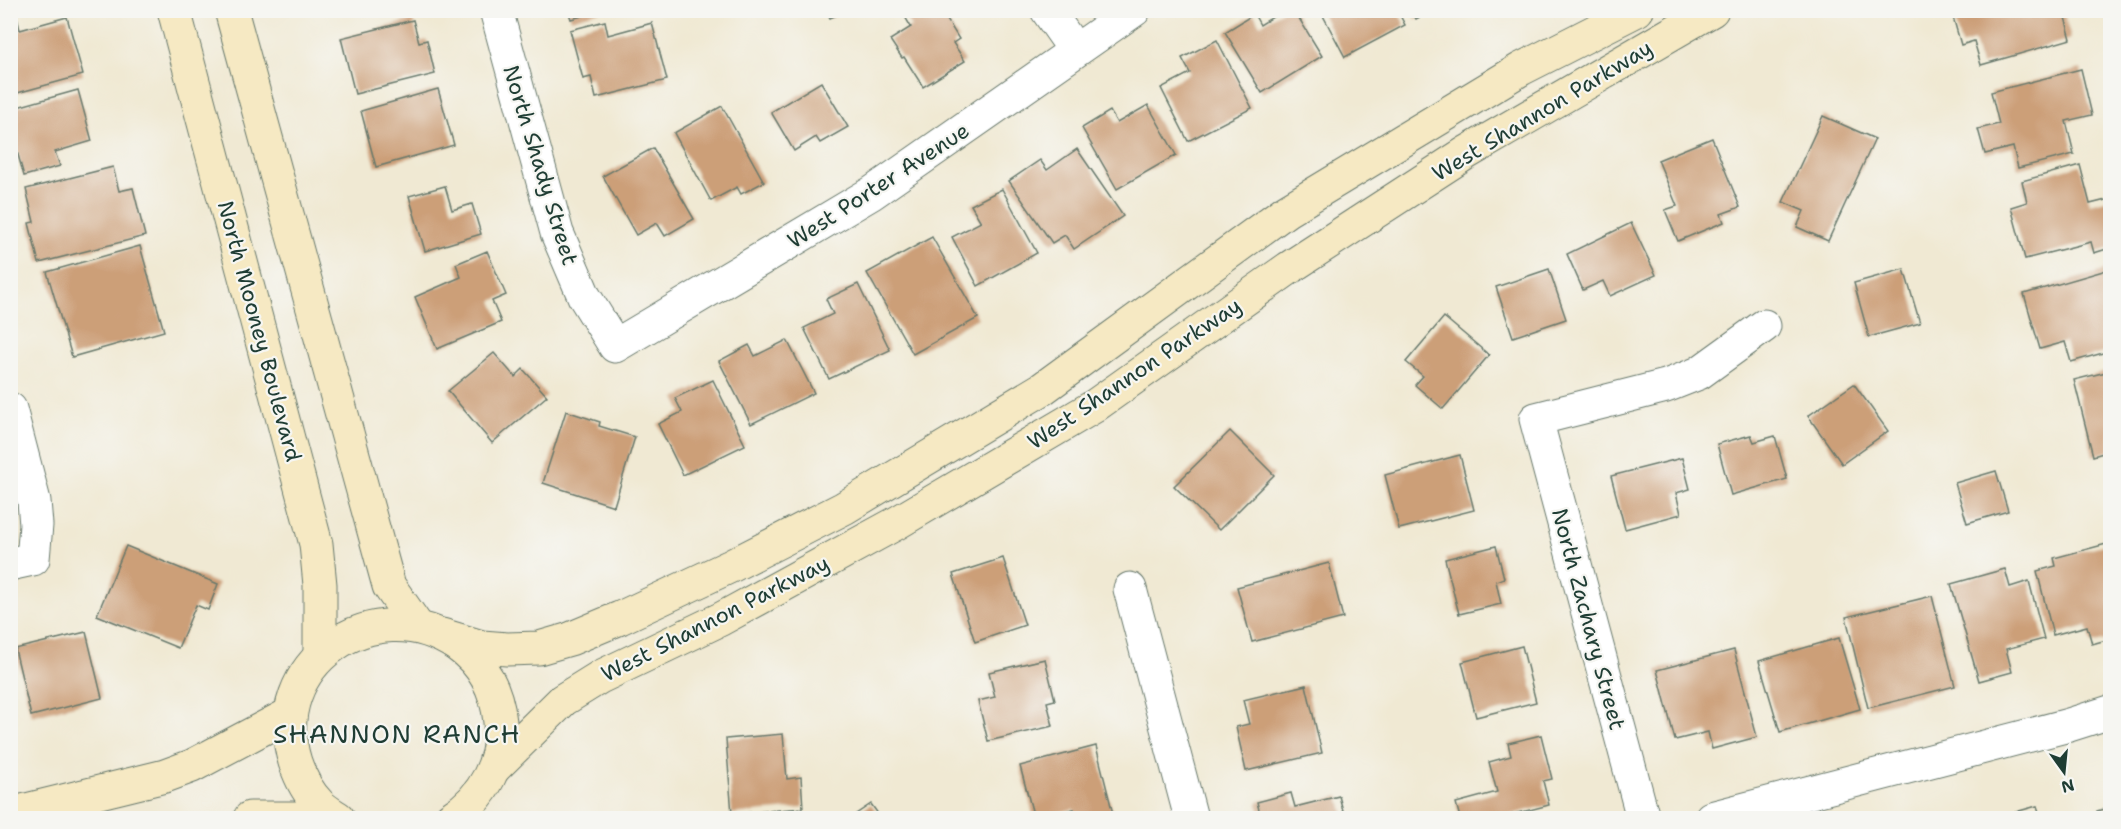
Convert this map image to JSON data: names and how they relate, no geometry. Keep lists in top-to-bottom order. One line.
{"streets":{"street":["West Shannon Parkway","North Shady Street","West Porter Avenue","North Mooney Boulevard","North Zachary Street"]},"crossings":[["West Shannon Parkway","North Mooney Boulevard"],["North Shady Street","West Porter Avenue"]],"districts":["SHANNON RANCH"],"north":"bottom"}
